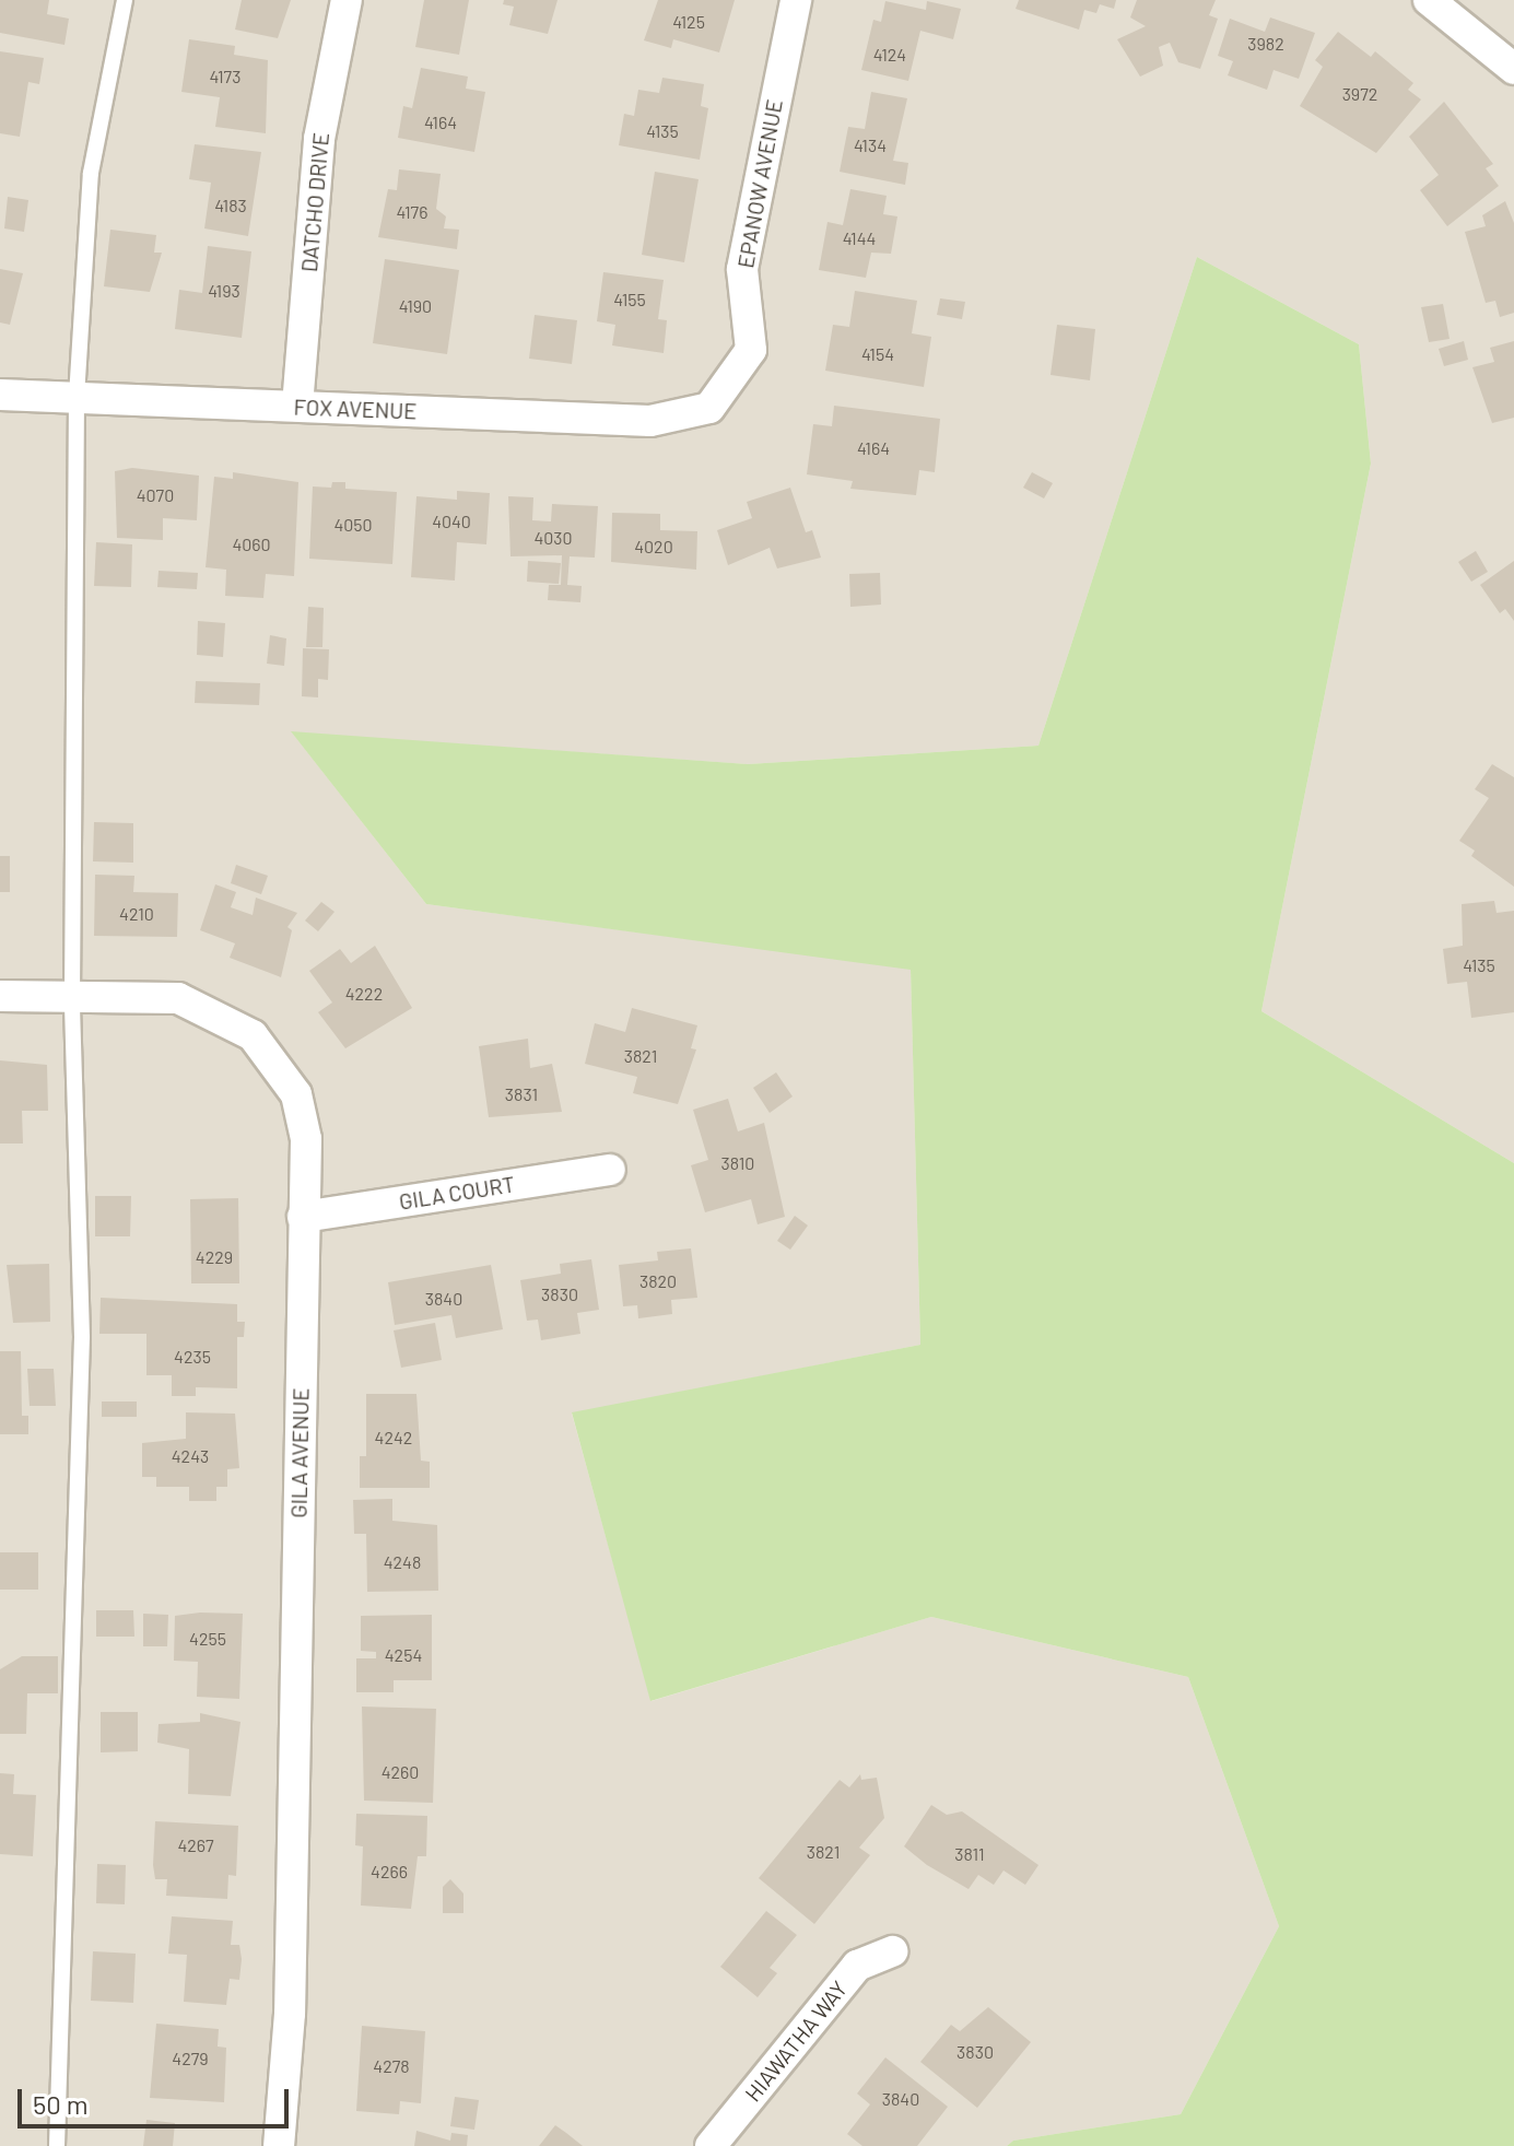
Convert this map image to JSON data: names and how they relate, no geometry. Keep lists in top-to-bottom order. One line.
{"streets":{"street":["EPANOW AVENUE","DATCHO DRIVE","FOX AVENUE","GILA COURT","GILA AVENUE","HIAWATHA WAY"]},"crossings":[["EPANOW AVENUE","FOX AVENUE"],["DATCHO DRIVE","FOX AVENUE"],["GILA COURT","GILA AVENUE"]],"house_numbers":["4125","3982","4124","4173","3972","4164","4135","4134","4183","4176","4144","4193","4155","4190","4154","4164","4070","4040","4050","4030","4060","4020","4210","4135","4222","3821","3831","3810","4229","3820","3830","3840","4235","4242","4243","4248","4255","4254","4260","4267","3821","3811","4266","3830","4279","4278","3840"],"scale_bar":"50 m"}
